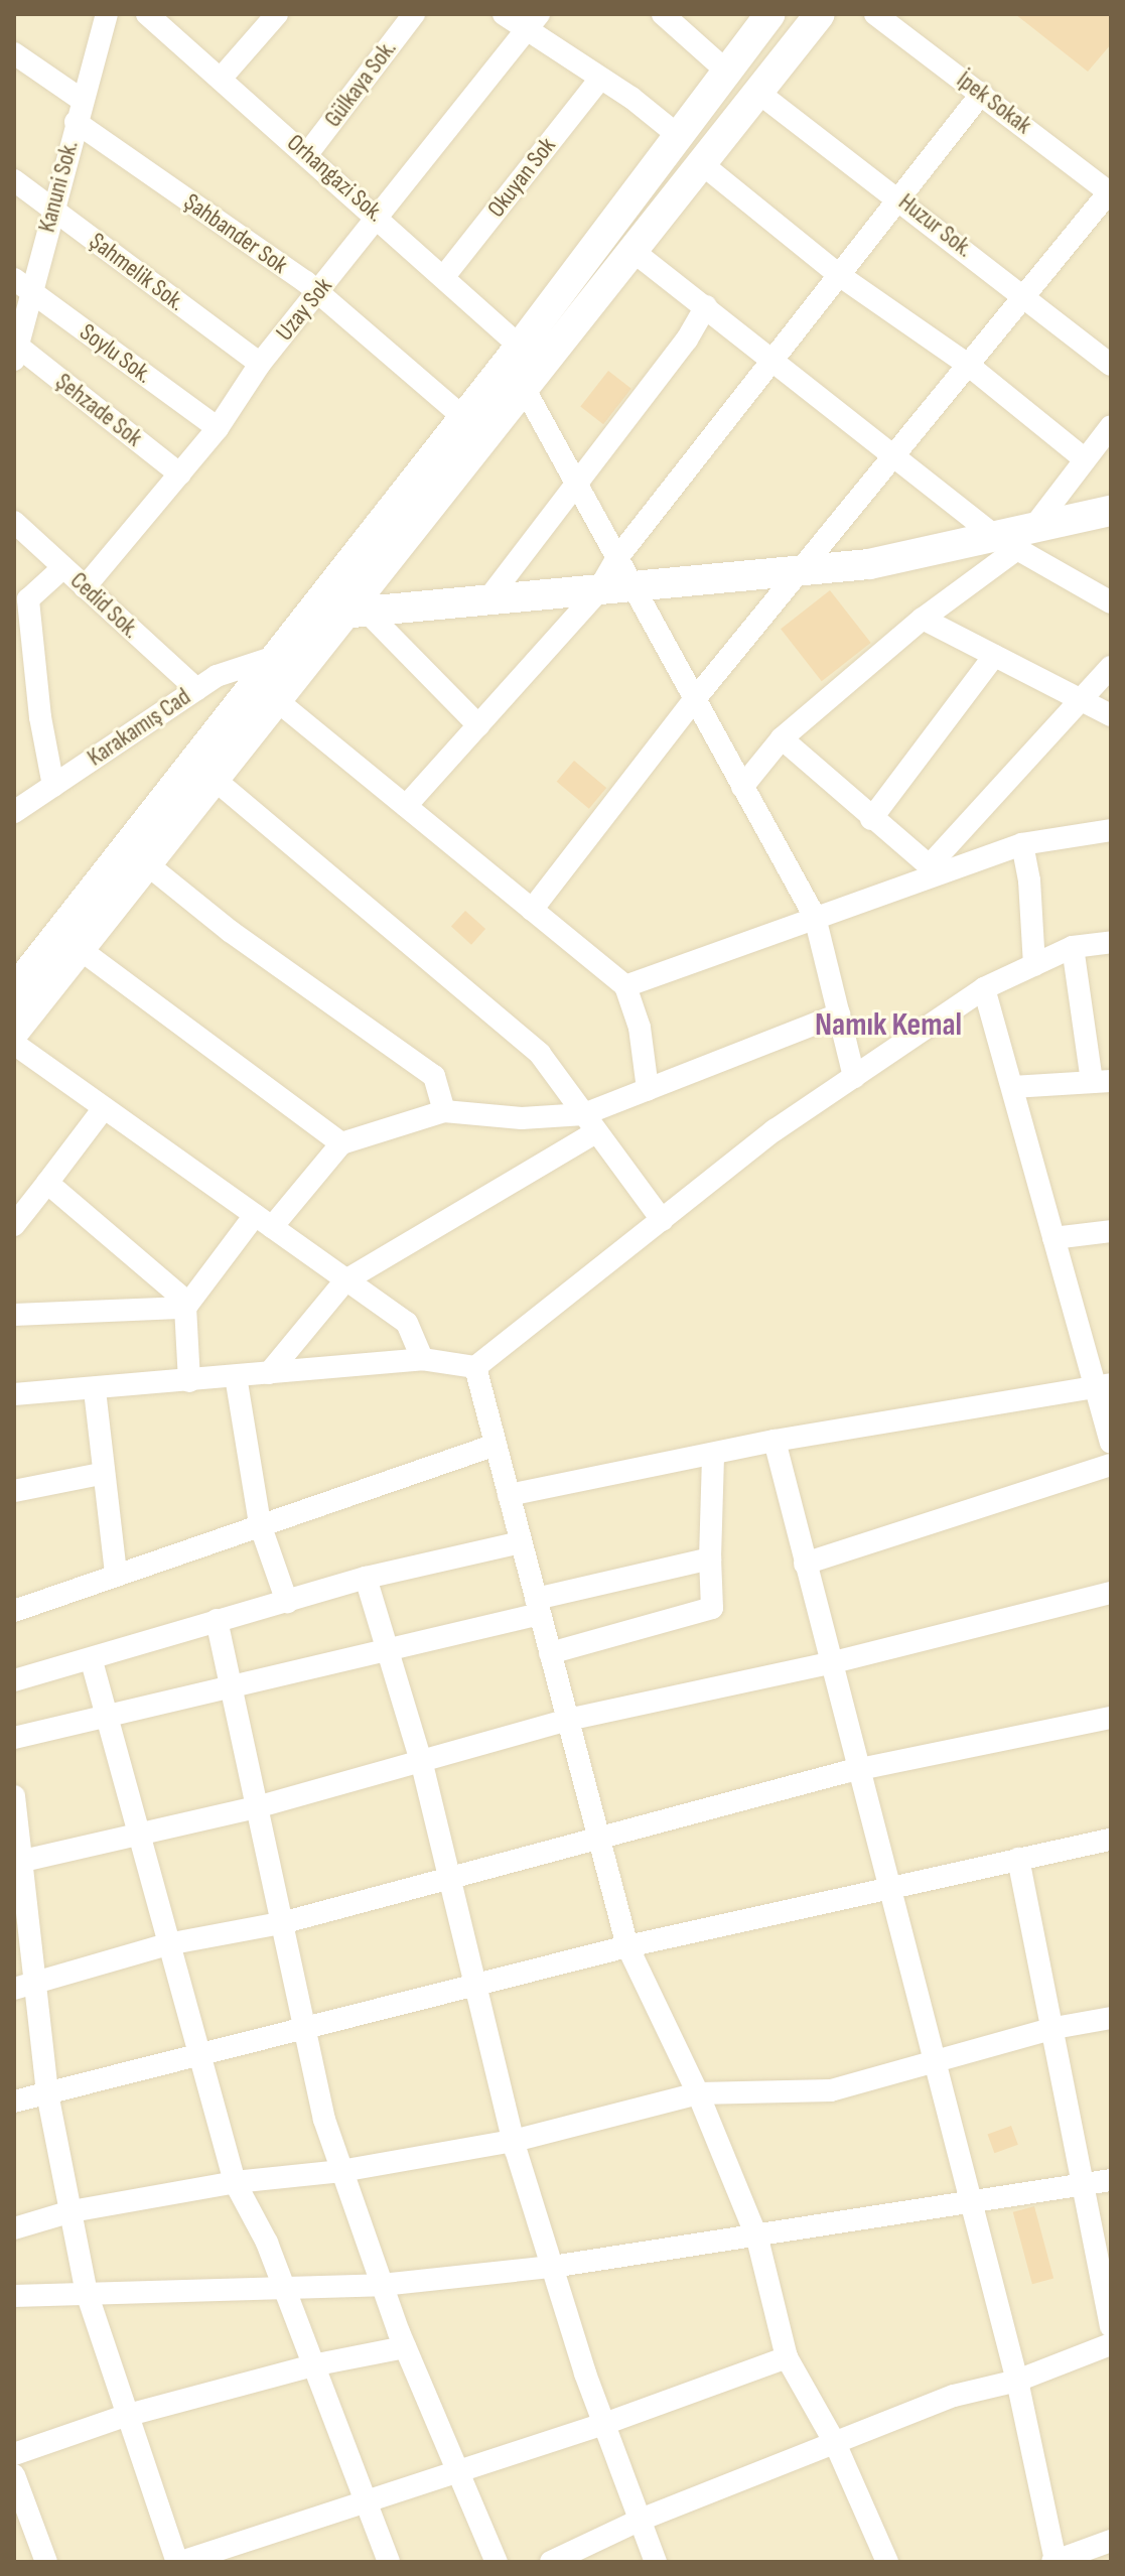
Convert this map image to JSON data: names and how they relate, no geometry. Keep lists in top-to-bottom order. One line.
{"streets":{"street":["Gülkaya Sok.","İpek Sokak","Okuyan Sok","Orhangazi Sok.","Kanuni Sok.","Huzur Sok.","Şahbander Sok","Şahmelik Sok.","Uzay Sok","Soylu Sok.","Şehzade Sok","Cedid Sok.","Karakamış Cad"]},"crossings":[["Gülkaya Sok.","Orhangazi Sok."],["Okuyan Sok","Orhangazi Sok."],["Orhangazi Sok.","Uzay Sok"],["Kanuni Sok.","Şahbander Sok"],["Kanuni Sok.","Şahmelik Sok."],["Kanuni Sok.","Soylu Sok."],["Kanuni Sok.","Şehzade Sok"],["Şahbander Sok","Uzay Sok"],["Şahmelik Sok.","Uzay Sok"],["Uzay Sok","Soylu Sok."],["Uzay Sok","Şehzade Sok"],["Uzay Sok","Cedid Sok."],["Cedid Sok.","Karakamış Cad"]],"districts":["Namık Kemal"]}
